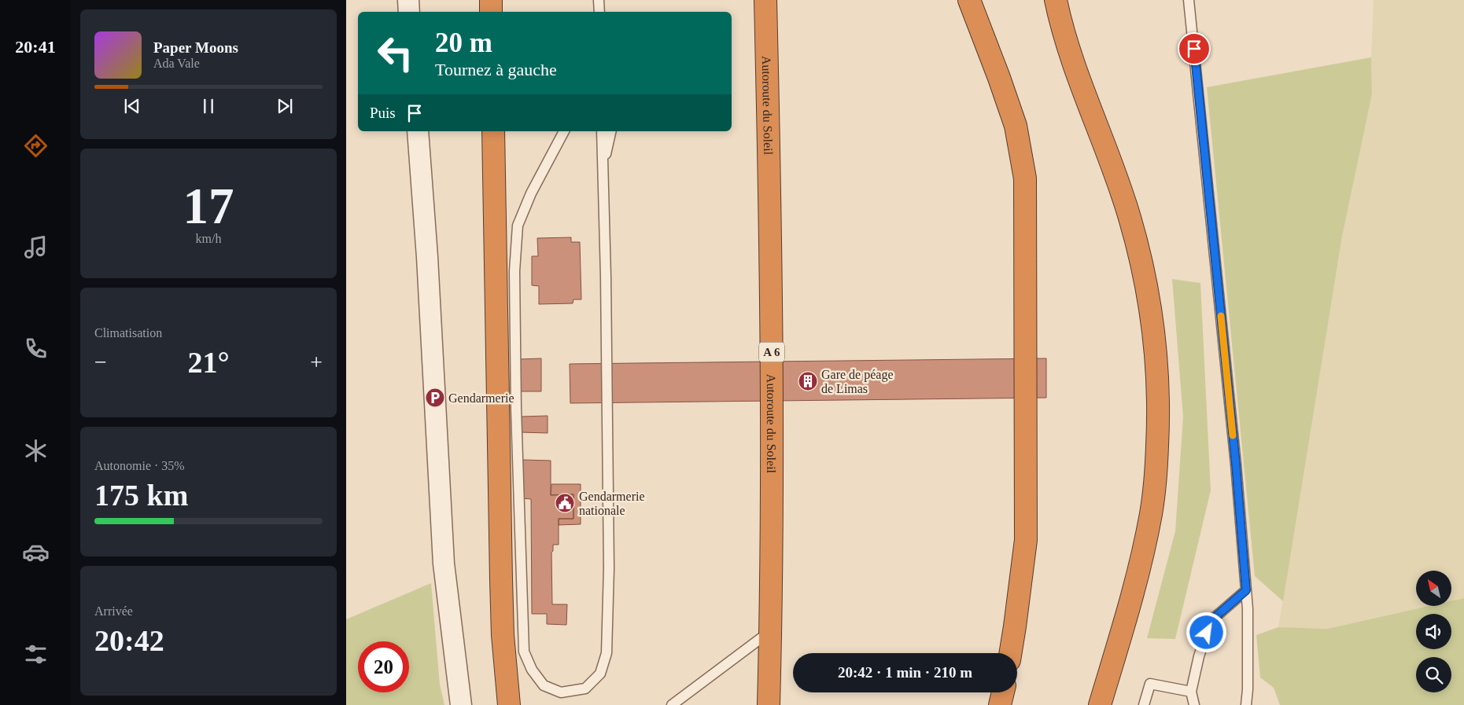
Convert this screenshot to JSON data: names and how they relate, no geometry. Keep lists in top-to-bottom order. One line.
{"streets":{"highway":["Autoroute du Soleil","A 6"]},"places":{"building":["Gare de péage de Limas"],"parking":["Gendarmerie"],"public building":["Gendarmerie nationale"]},"north":"top left","page":{"tabs":"20:41","turn":["20 m","Tournez à gauche"],"song":["Paper Moons","Ada Vale"],"then":"Puis","tile":[["17","km/h"],"Climatisation",["Autonomie · 35%","175 km"],["Arrivée","20:42"]],"heat":["−","21°","+"],"limit":"20","trip":"20:42 · 1 min · 210 m"}}
